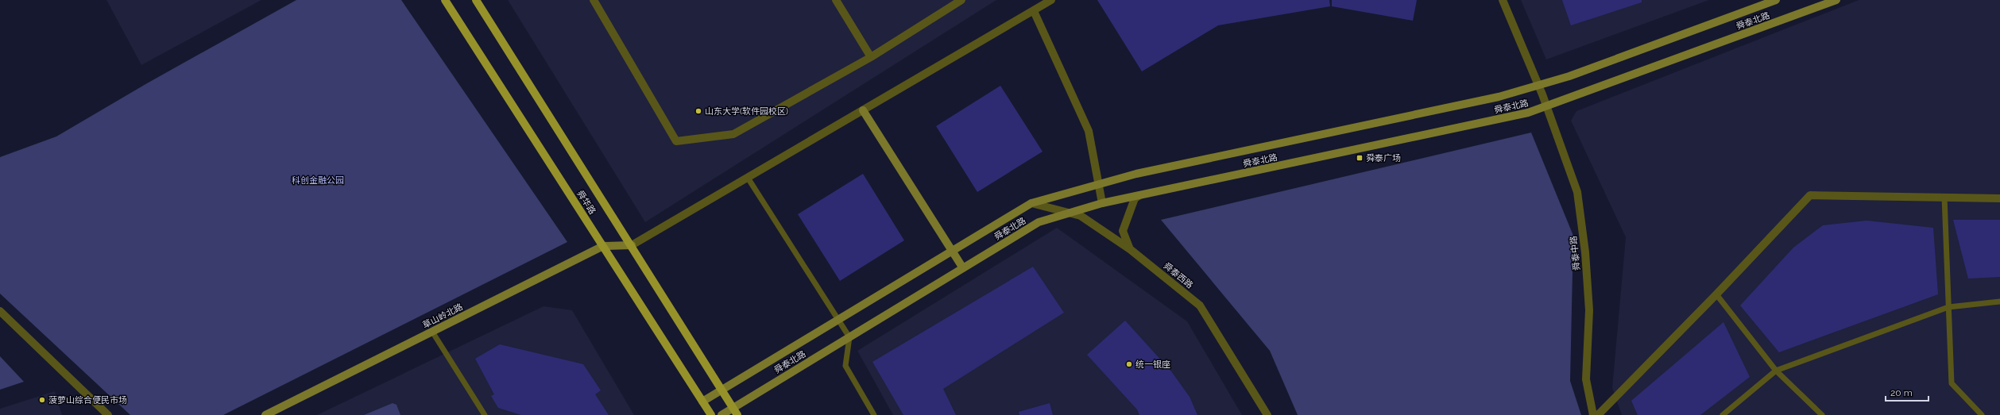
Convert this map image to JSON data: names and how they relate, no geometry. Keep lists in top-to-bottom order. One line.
{"streets":{"main road":["舜泰北路","舜华路","草山岭北路"],"street":["舜泰中路","舜泰西路"]},"crossings":[["舜泰北路","舜华路"],["舜泰北路","舜泰中路"],["舜泰北路","舜泰西路"],["舜华路","草山岭北路"]],"parks":["科创金融公园"],"places":{"other":["山东大学(软件园校区)","统一银座","菠萝山综合便民市场"],"transit":["舜泰广场"]},"scale_bar":"20 m"}
